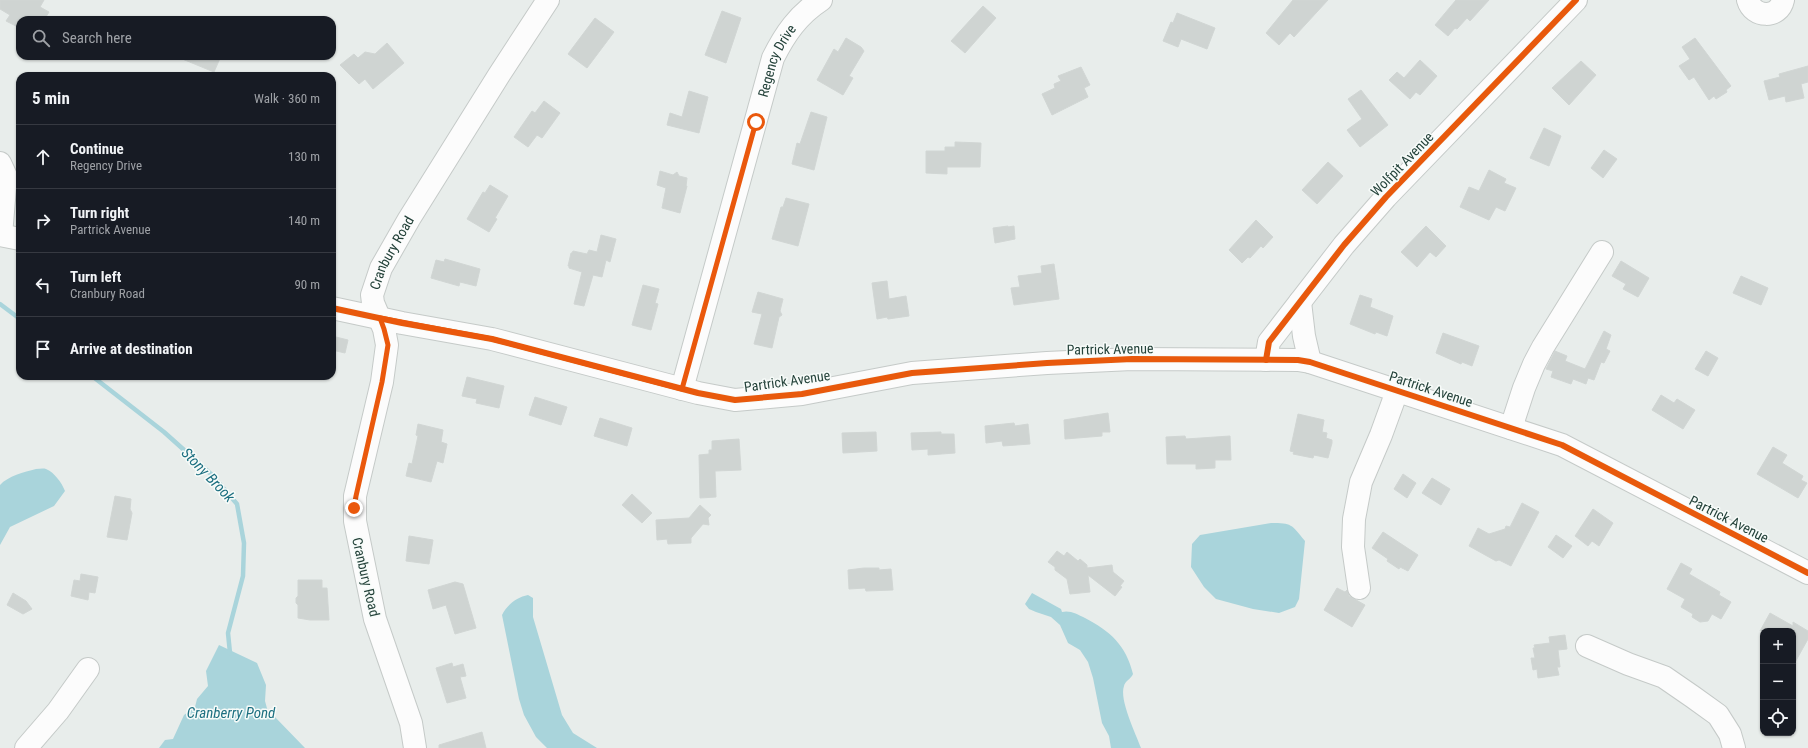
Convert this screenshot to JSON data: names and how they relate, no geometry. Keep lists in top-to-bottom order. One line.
{"streets":{"street":["Regency Drive","Wolfpit Avenue","Cranbury Road","Partrick Avenue"]},"crossings":[["Regency Drive","Partrick Avenue"],["Wolfpit Avenue","Partrick Avenue"],["Cranbury Road","Partrick Avenue"]],"water":["Stony Brook","Cranberry Pond"],"page":{"search":"Search here","heading":["5 min","Walk · 360 m"],"list":[["Continue","Regency Drive","130 m"],["Turn right","Partrick Avenue","140 m"],["Turn left","Cranbury Road","90 m"],"Arrive at destination"],"map_buttons":["+","−"]}}
